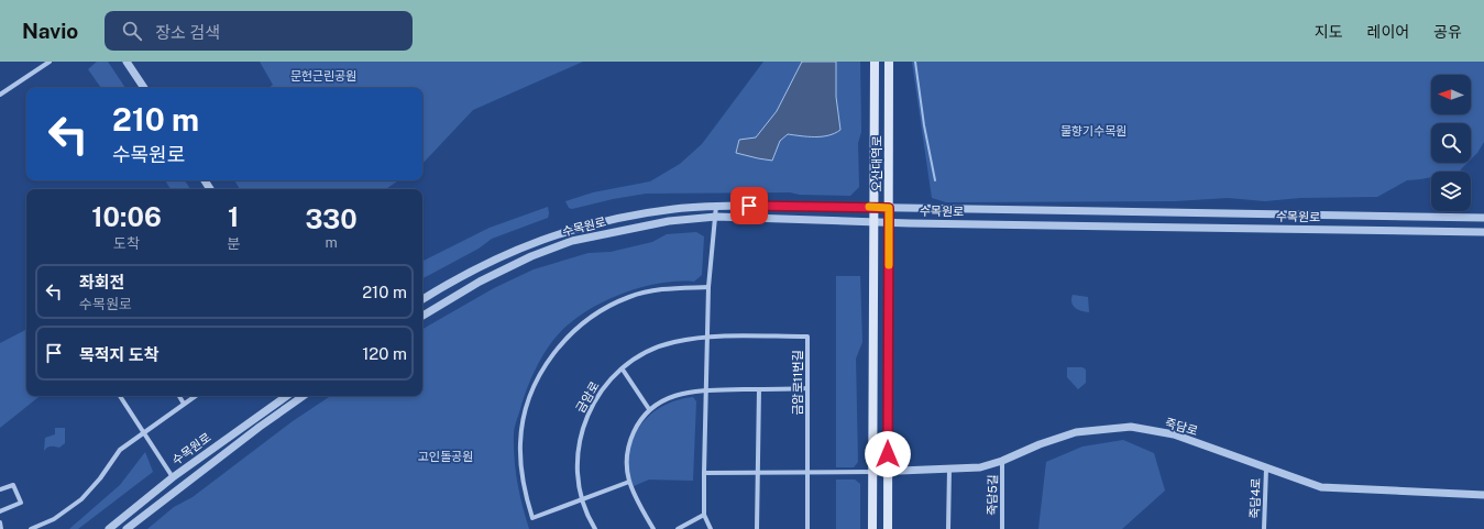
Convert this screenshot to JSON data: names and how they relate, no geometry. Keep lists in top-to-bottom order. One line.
{"streets":{"main road":["오산대역로"],"street":["수목원로","금암로11번길","금암로","죽담로","죽담5길","죽담4로"]},"crossings":[["오산대역로","수목원로"],["오산대역로","죽담로"],["금암로11번길","금암로"],["죽담로","죽담5길"],["죽담로","죽담4로"]],"parks":["문헌근린공원","물향기수목원","고인돌공원"],"north":"left","page":{"header":"Navio","search":"장소 검색","nav":["지도","레이어","공유"],"turn":["210 m","수목원로"],"eta":["10:06","도착","1","분","330","m"],"list":[{"name":"좌회전","note":"수목원로","value":"210 m"},{"name":"목적지 도착","value":"120 m"}]}}
